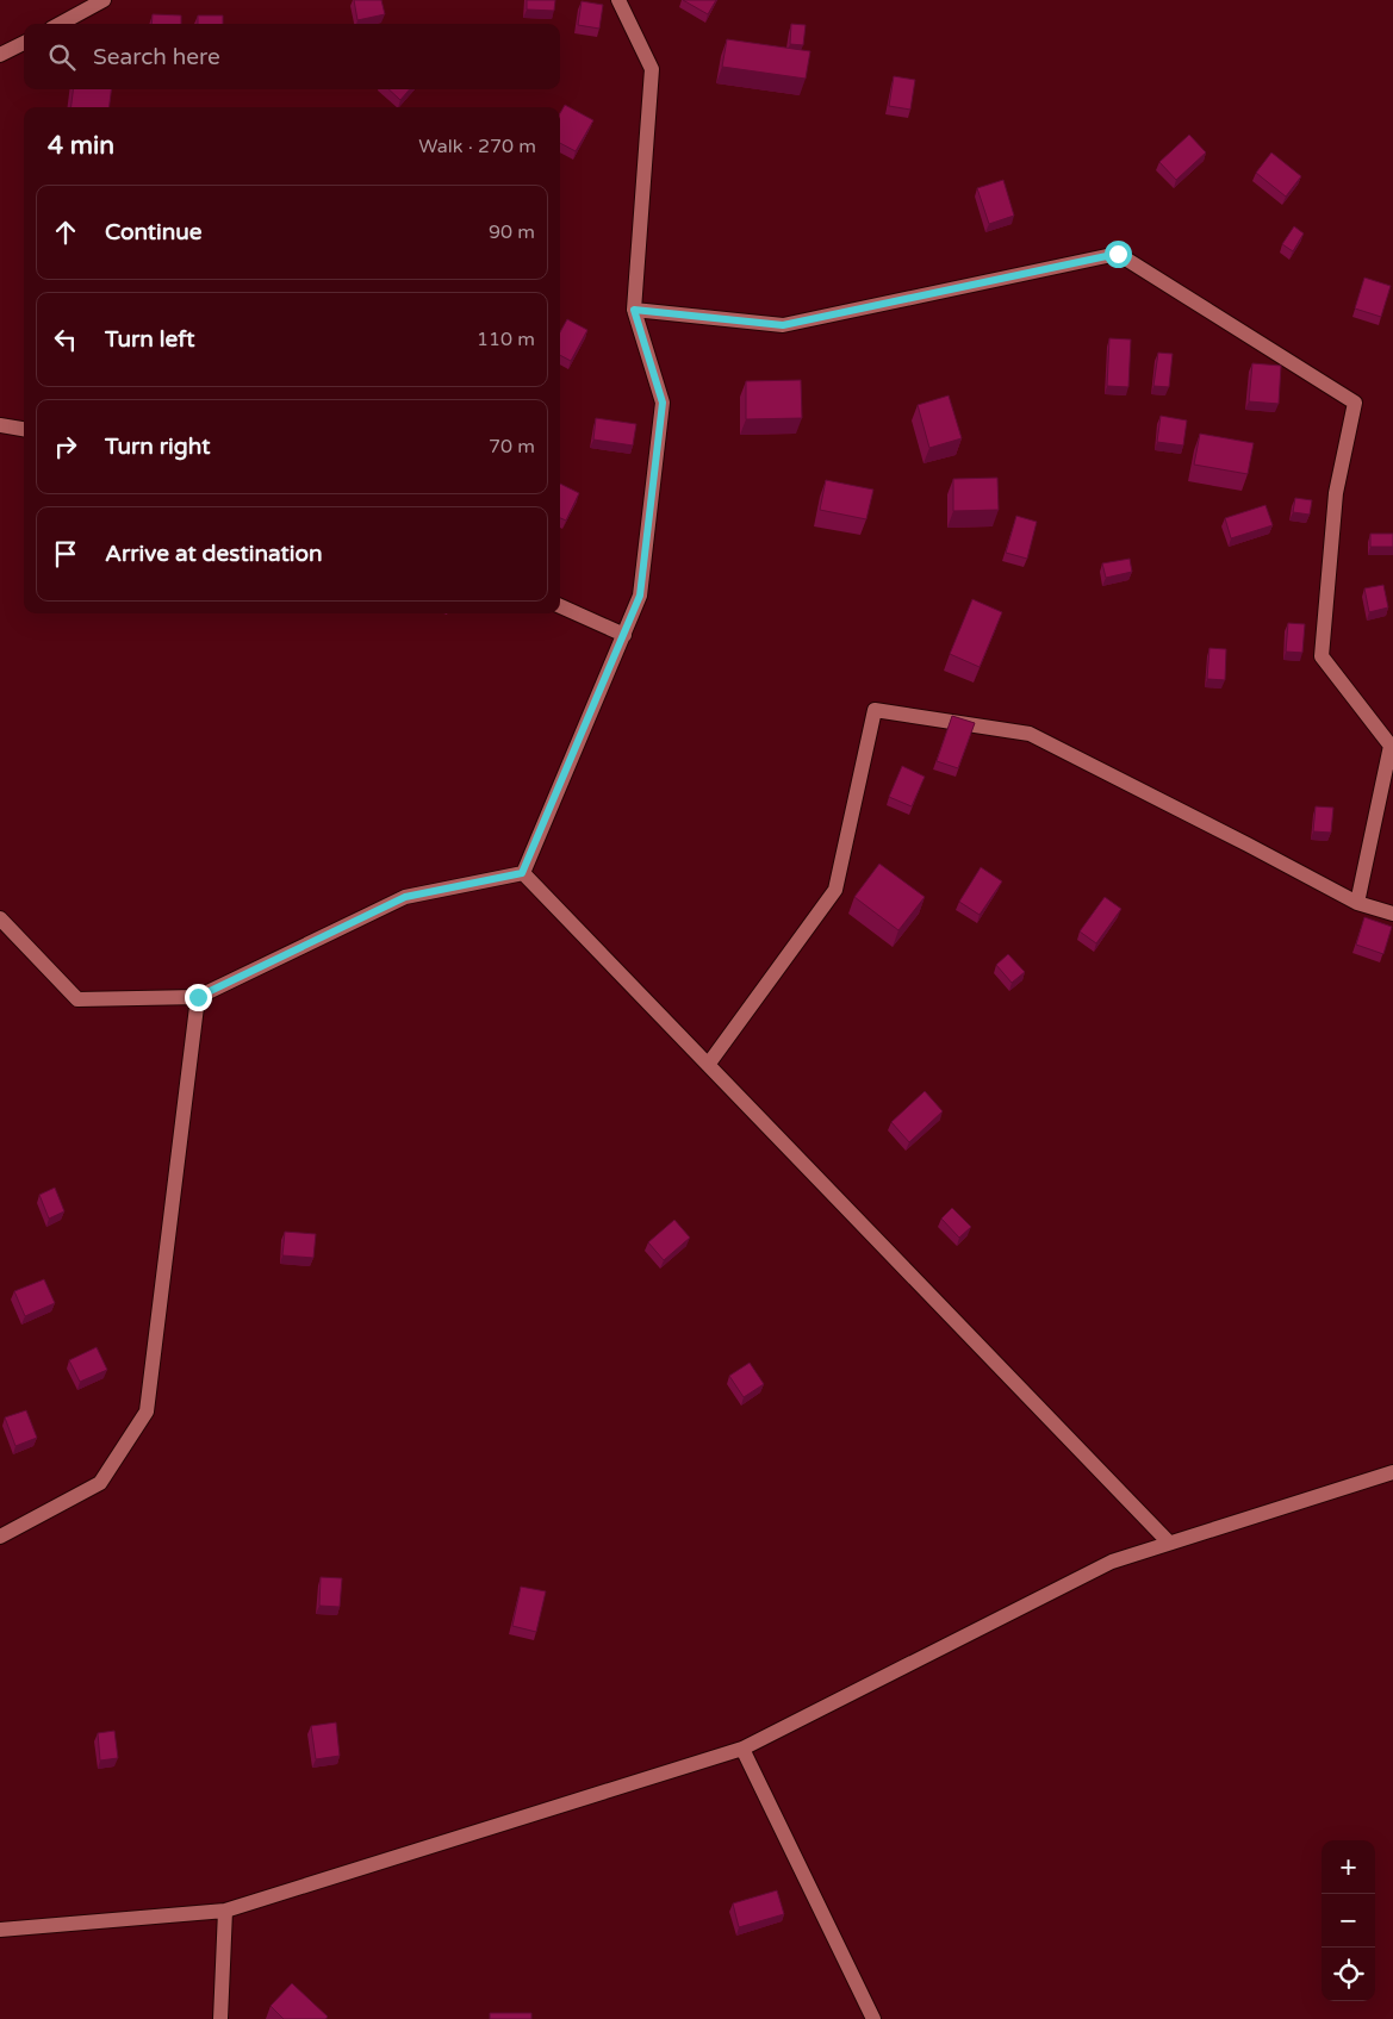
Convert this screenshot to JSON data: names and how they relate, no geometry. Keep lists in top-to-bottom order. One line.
{"page":{"search":"Search here","heading":["4 min","Walk · 270 m"],"list":[["Continue","90 m"],["Turn left","110 m"],["Turn right","70 m"],"Arrive at destination"],"map_buttons":["+","−"]}}
